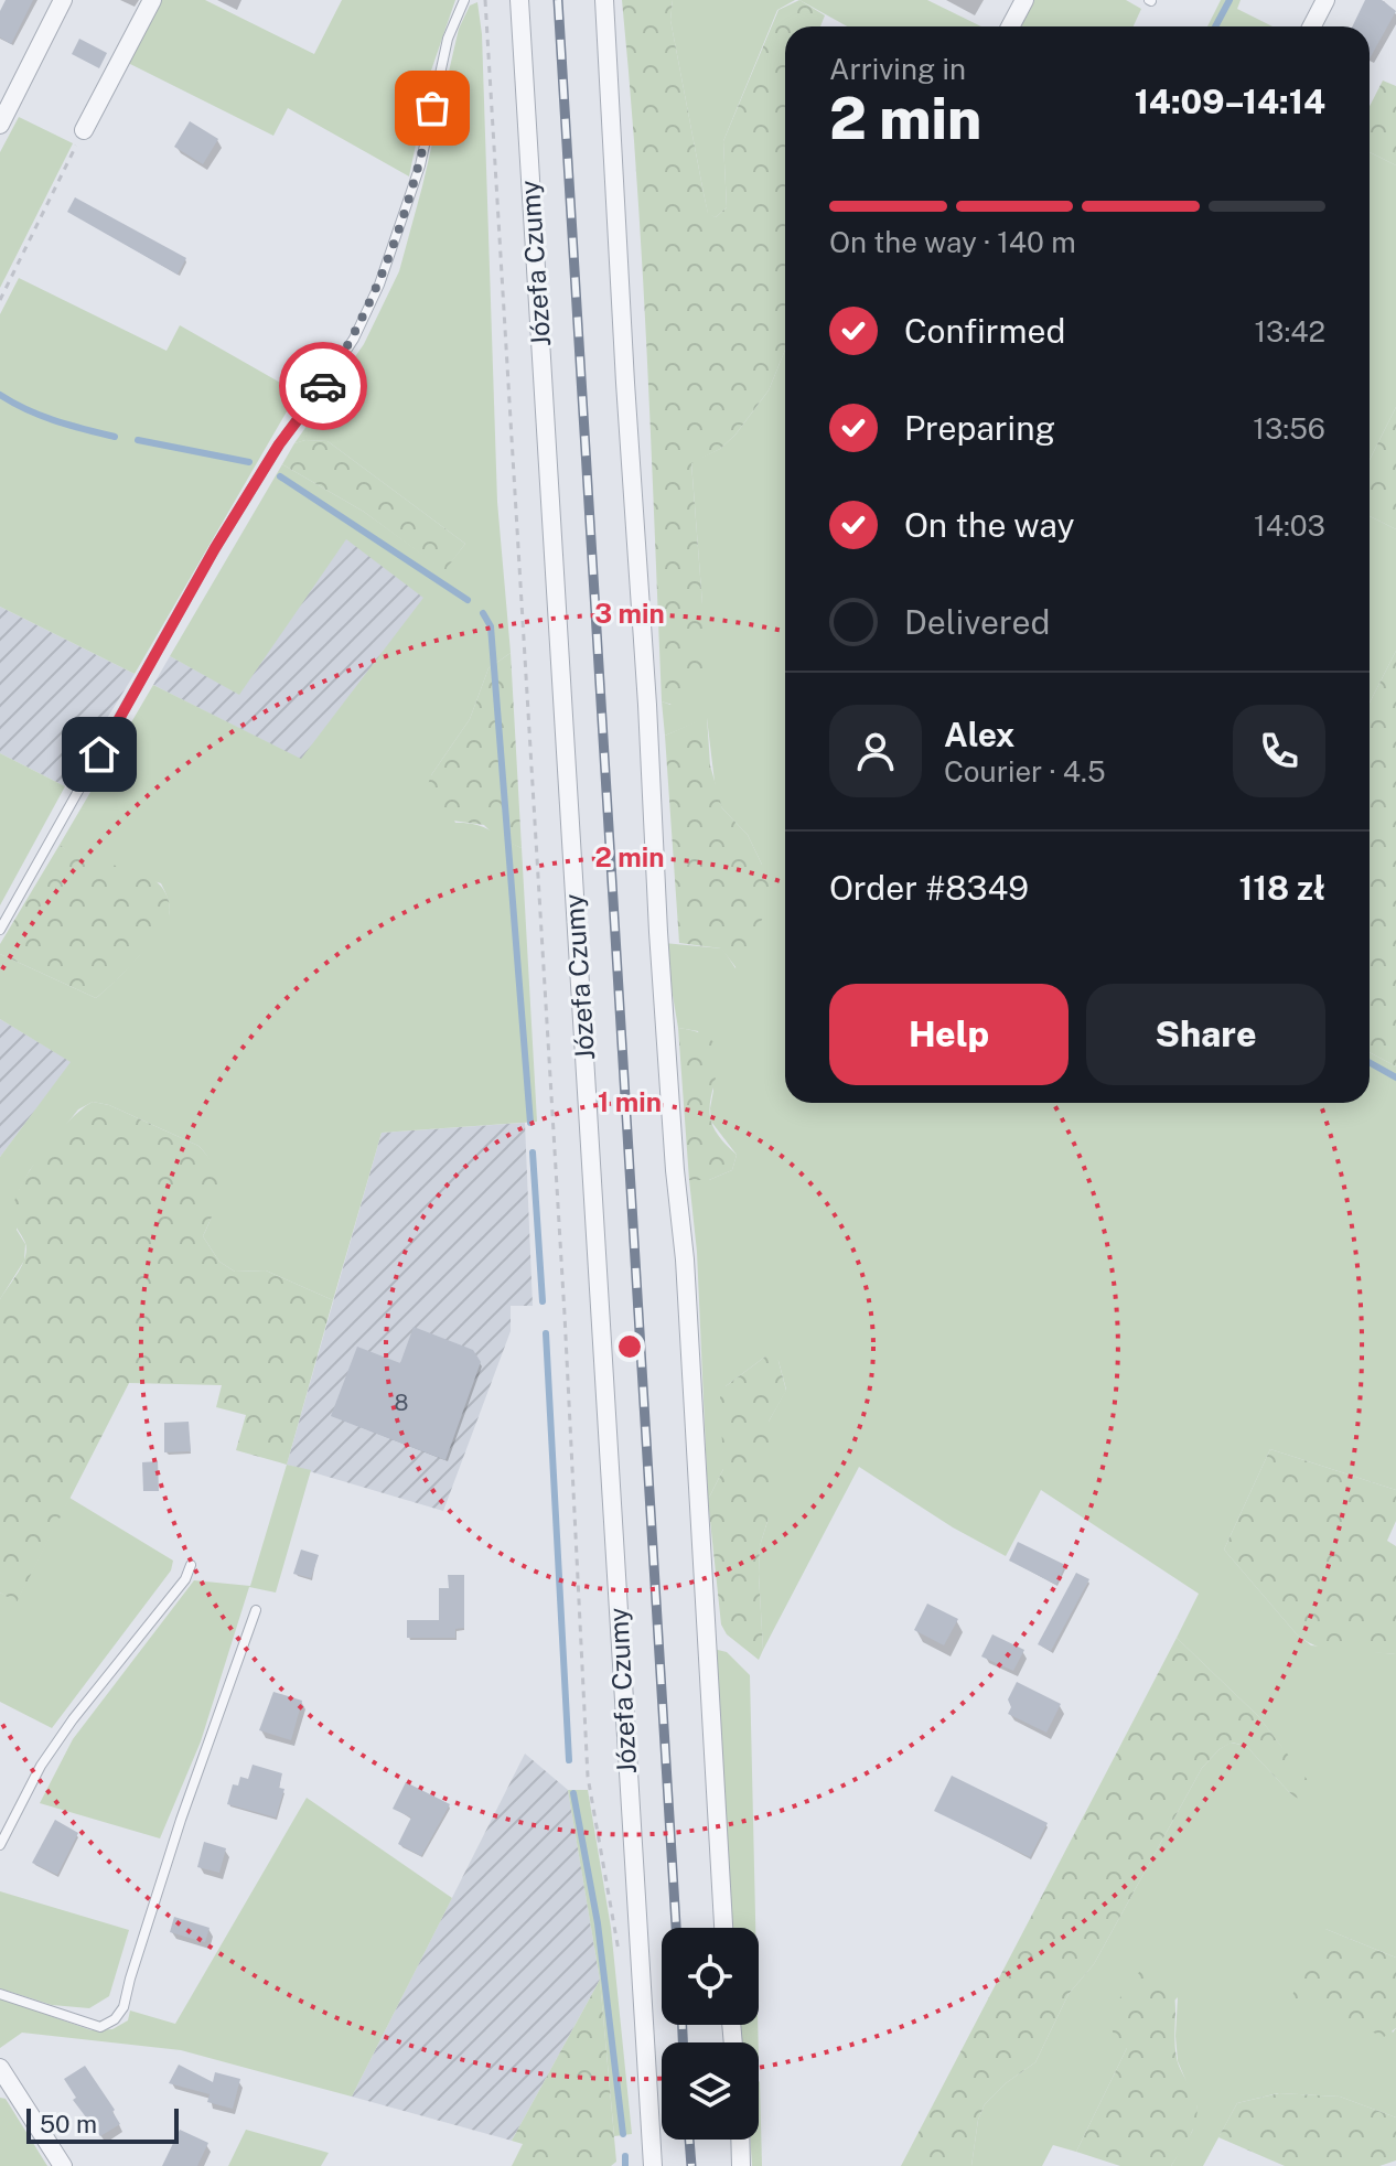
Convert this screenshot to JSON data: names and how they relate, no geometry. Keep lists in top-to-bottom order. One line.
{"streets":{"street":["Józefa Czumy"]},"house_numbers":["8"],"scale_bar":"50 m","page":{"heading":["2 min","Arriving in","14:09–14:14"],"panel":["Alex","Courier · 4.5","Order #8349","118 zł"],"bar":"On the way · 140 m","list":[["Confirmed","13:42"],["Preparing","13:56"],["On the way","14:03"],"Delivered"],"buttons":["Help","Share"],"scale":"50 m"},"rings":["3 min","2 min","1 min"]}
